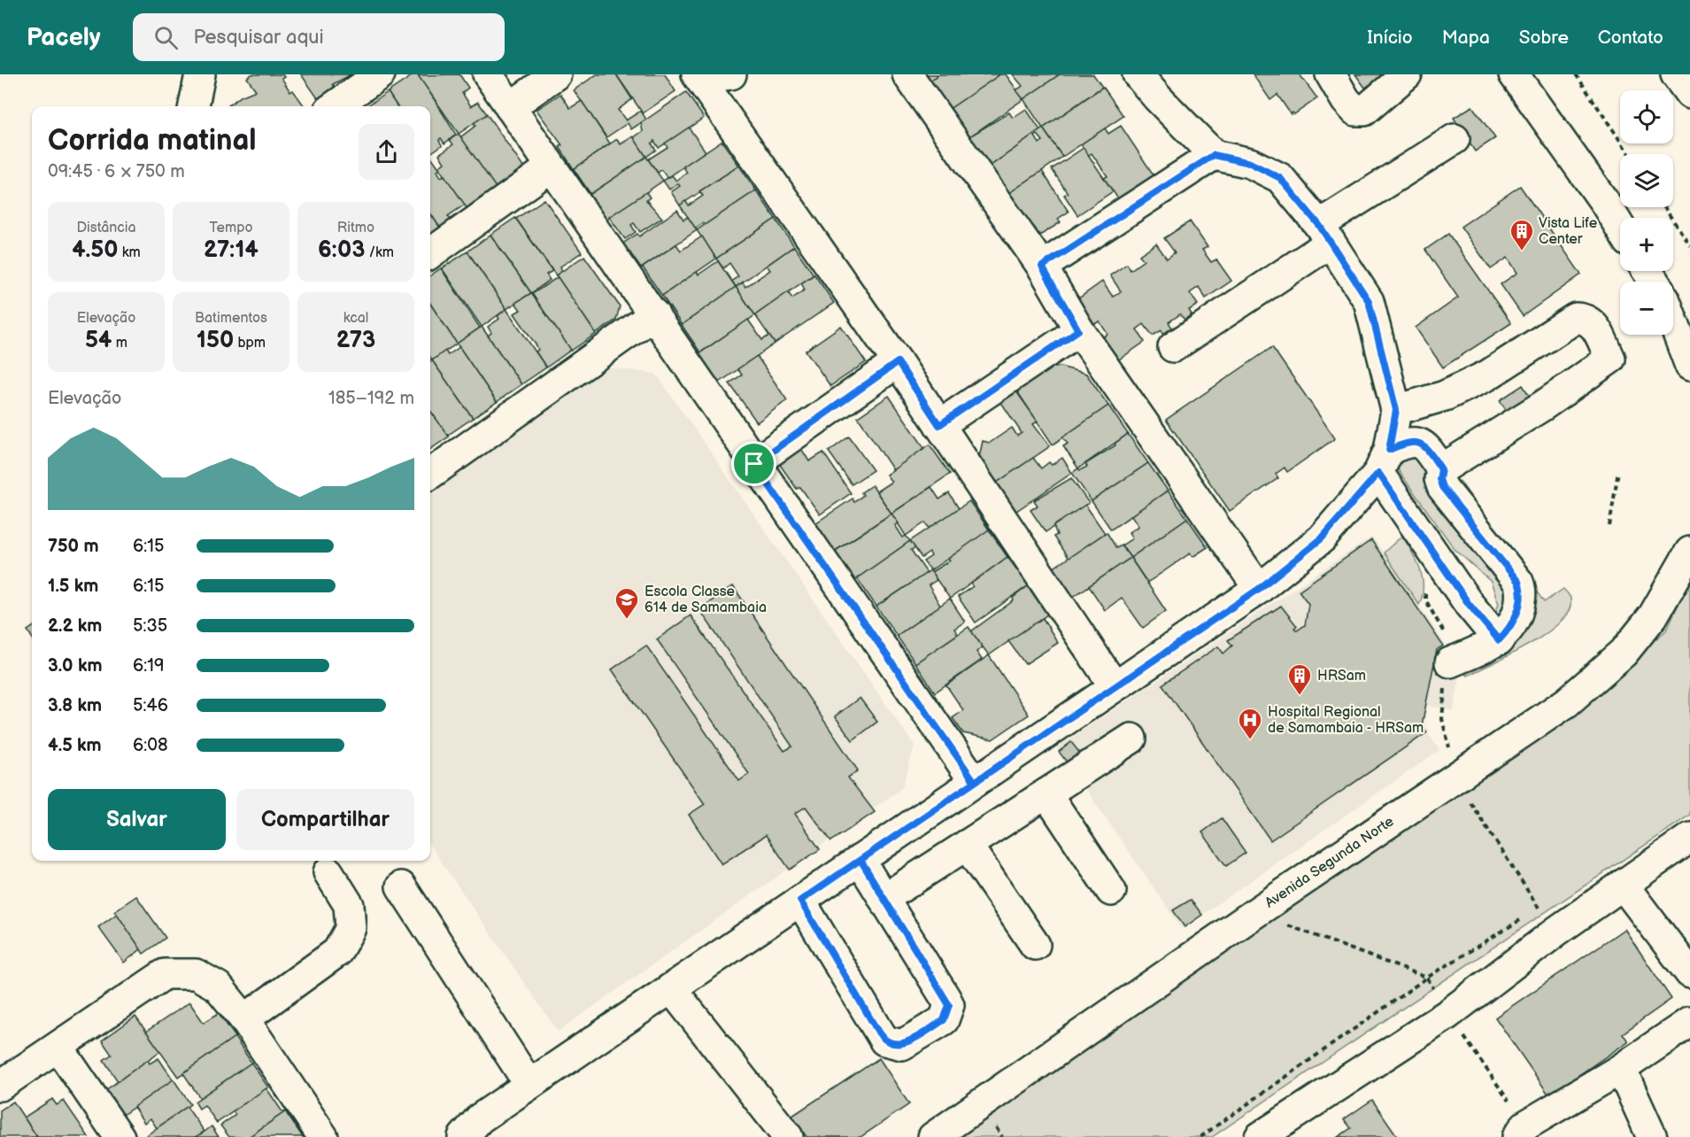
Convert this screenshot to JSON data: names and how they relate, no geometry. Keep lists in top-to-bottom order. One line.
{"streets":{"street":["Avenida Segunda Norte"]},"places":{"building":["Vista Life Center","HRSam"],"school or university":["Escola Classe 614 de Samambaia"],"hospital":["Hospital Regional de Samambaia - HRSam"]},"page":{"header":"Pacely","search":"Pesquisar aqui","nav":["Início","Mapa","Sobre","Contato"],"map_buttons":["+","−"],"heading":["Corrida matinal","09:45 · 6 × 750 m"],"stats":[["Distância","4.50 km"],["Tempo","27:14"],["Ritmo","6:03 /km"],["Elevação","54 m"],["Batimentos","150 bpm"],["kcal","273"]],"chart":["Elevação","185–192 m"],"list":[{"name":"750 m","note":"6:15"},{"name":"1.5 km","note":"6:15"},{"name":"2.2 km","note":"5:35"},{"name":"3.0 km","note":"6:19"},{"name":"3.8 km","note":"5:46"},{"name":"4.5 km","note":"6:08"}],"buttons":["Salvar","Compartilhar"]}}
